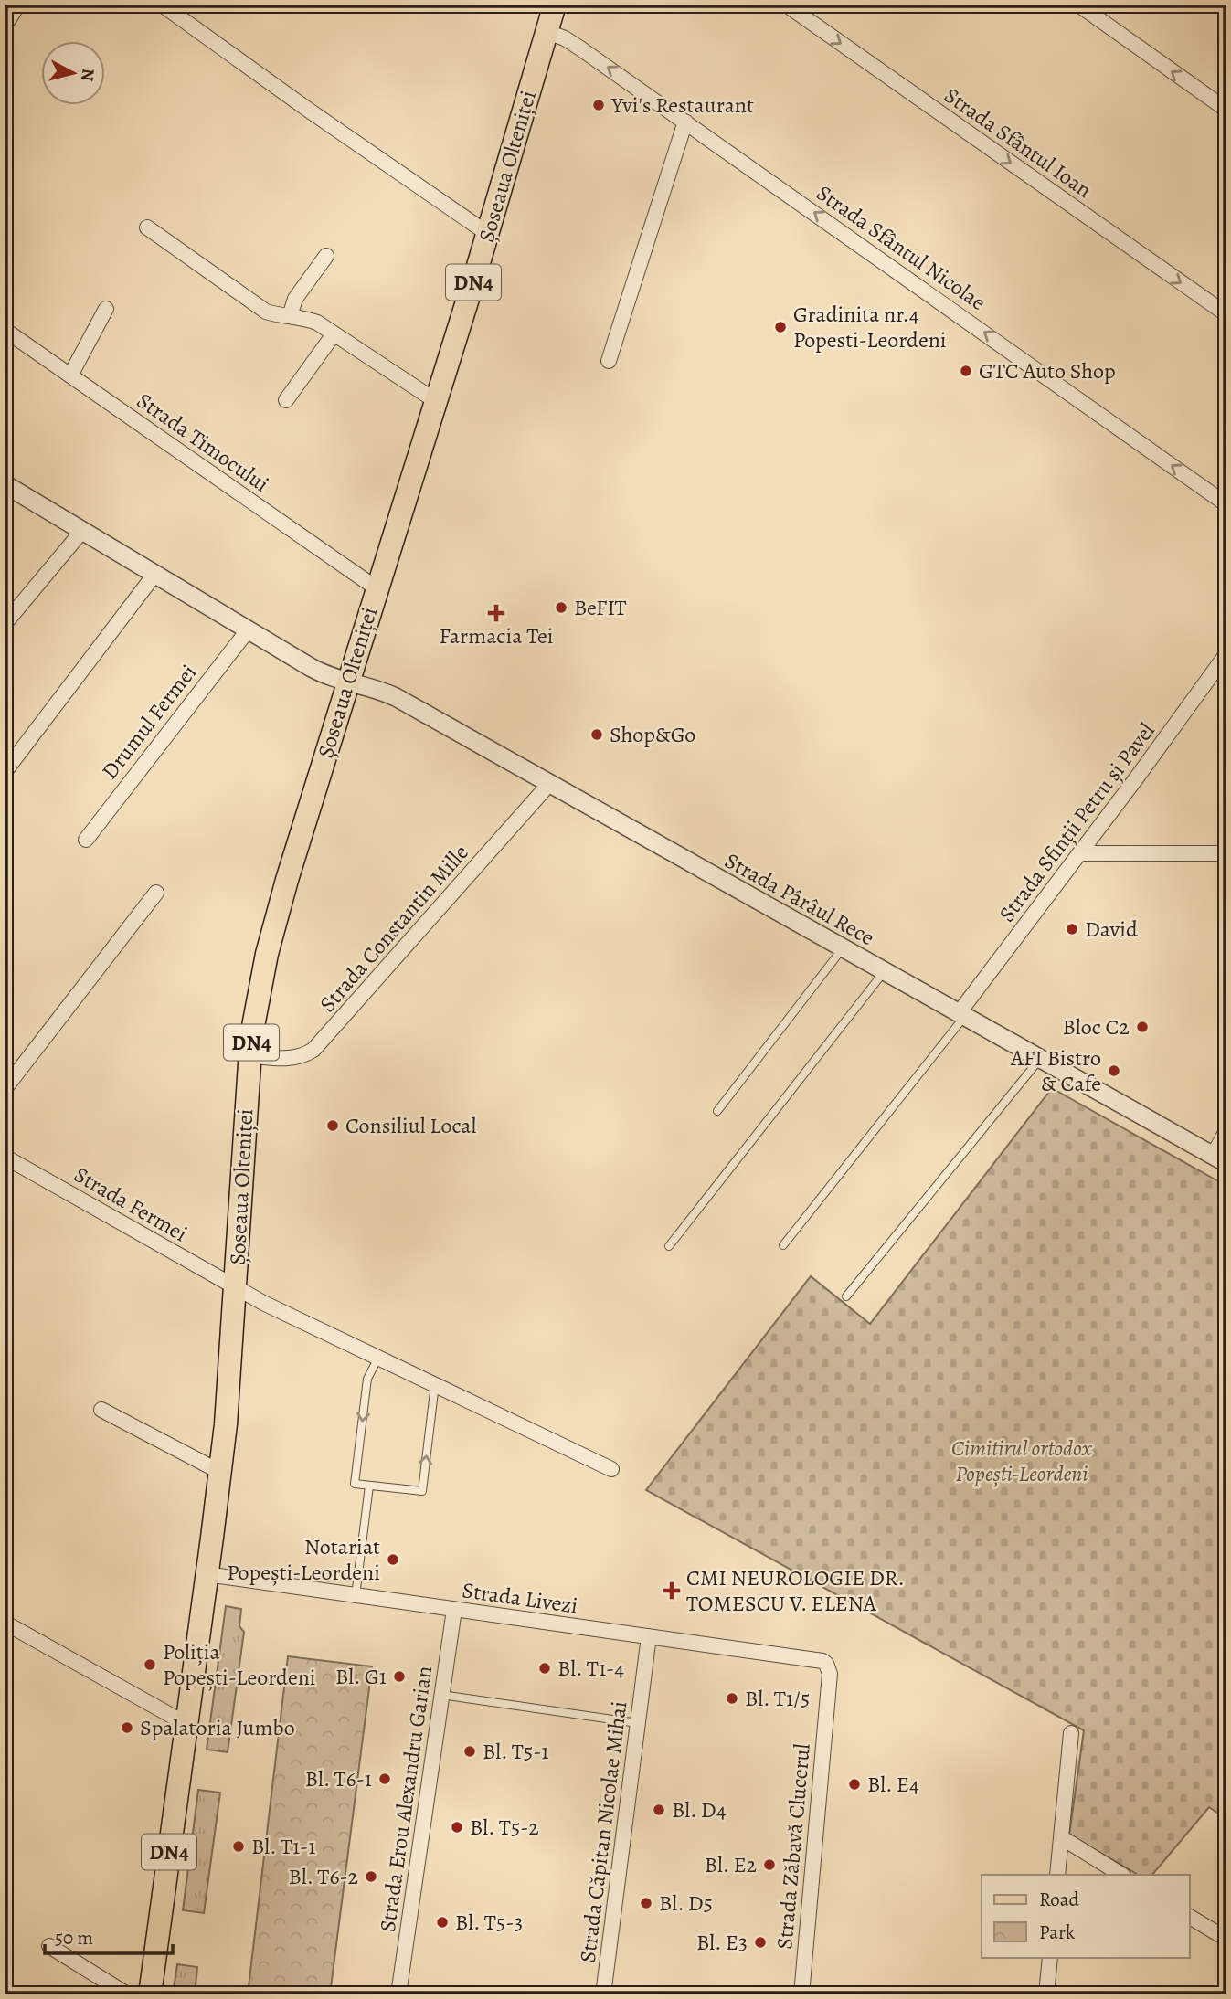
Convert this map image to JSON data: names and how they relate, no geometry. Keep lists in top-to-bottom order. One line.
{"streets":{"main road":["Șoseaua Olteniței","DN4"],"street":["Strada Sfântul Ioan","Strada Sfântul Nicolae","Strada Timocului","Drumul Fermei","Strada Sfinții Petru și Pavel","Strada Pârâul Rece","Strada Constantin Mille","Strada Fermei","Strada Livezi","Strada Erou Alexandru Garian","Strada Căpitan Nicolae Mihai","Strada Zăbavă Clucerul"]},"crossings":[["Șoseaua Olteniței","Strada Sfântul Nicolae"],["Șoseaua Olteniței","Strada Timocului"],["Șoseaua Olteniței","Strada Pârâul Rece"],["Șoseaua Olteniței","Strada Constantin Mille"],["Șoseaua Olteniței","Strada Fermei"],["Șoseaua Olteniței","Strada Livezi"],["Strada Sfinții Petru și Pavel","Strada Pârâul Rece"],["Strada Pârâul Rece","Strada Constantin Mille"],["Strada Livezi","Strada Erou Alexandru Garian"],["Strada Livezi","Strada Căpitan Nicolae Mihai"],["Strada Livezi","Strada Zăbavă Clucerul"]],"one_way":["Strada Sfântul Ioan","Strada Sfântul Nicolae"],"parks":["Cimitirul ortodox Popești-Leordeni"],"places":{"other":["Yvi's Restaurant","Gradinita nr.4 Popesti-Leordeni","GTC Auto Shop","BeFIT","Shop&Go","David","Bloc C2","AFI Bistro & Cafe","Consiliul Local","Notariat Popești-Leordeni","Poliția Popești-Leordeni","Bl. T1-4","Bl. G1","Bl. T1/5","Spalatoria Jumbo","Bl. T5-1","Bl. T6-1","Bl. E4","Bl. D4","Bl. T5-2","Bl. T1-1","Bl. E2","Bl. T6-2","Bl. D5","Bl. T5-3","Bl. E3"],"health":["Farmacia Tei","CMI NEUROLOGIE DR. TOMESCU V. ELENA"]},"legend":["Road","Park"],"scale_bar":"50 m","north":"right"}
